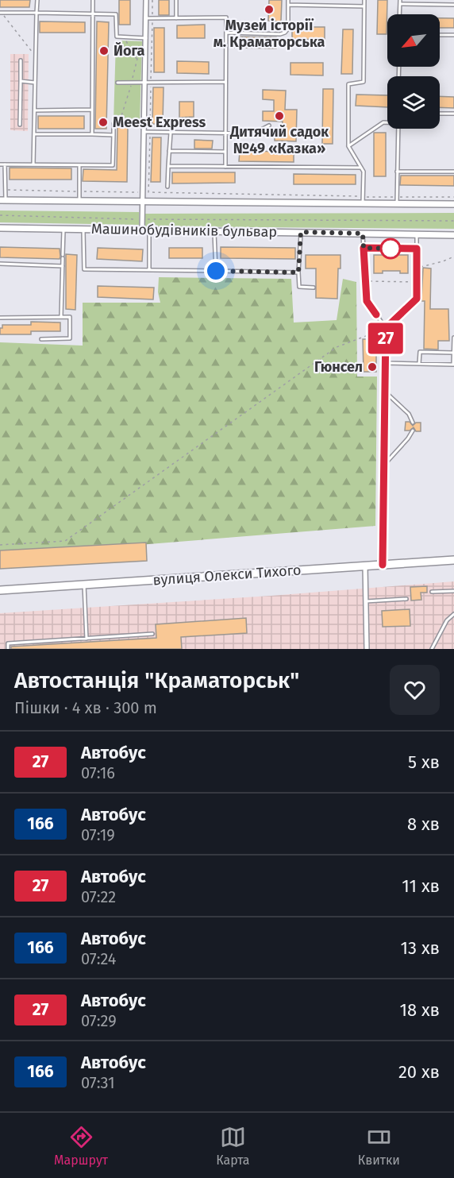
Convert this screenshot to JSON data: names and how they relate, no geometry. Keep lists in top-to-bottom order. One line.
{"streets":{"main road":["вулиця Олекси Тихого"],"street":["Машинобудівників бульвар"]},"places":["Музей історії м. Краматорська","Йога","Дитячий садок №49 «Казка»","Meest Express","Гюнсел"],"lines":["bus line 27"],"north":"bottom left","page":{"on_map":"27","heading":["Автостанція \"Краматорськ\"","Пішки · 4 хв · 300 m"],"list":[{"mark":"27","name":"Автобус","note":"07:16","value":"5 хв"},{"mark":"166","name":"Автобус","note":"07:19","value":"8 хв"},{"mark":"27","name":"Автобус","note":"07:22","value":"11 хв"},{"mark":"166","name":"Автобус","note":"07:24","value":"13 хв"},{"mark":"27","name":"Автобус","note":"07:29","value":"18 хв"},{"mark":"166","name":"Автобус","note":"07:31","value":"20 хв"}],"tabs":["Маршрут","Карта","Квитки"]}}
